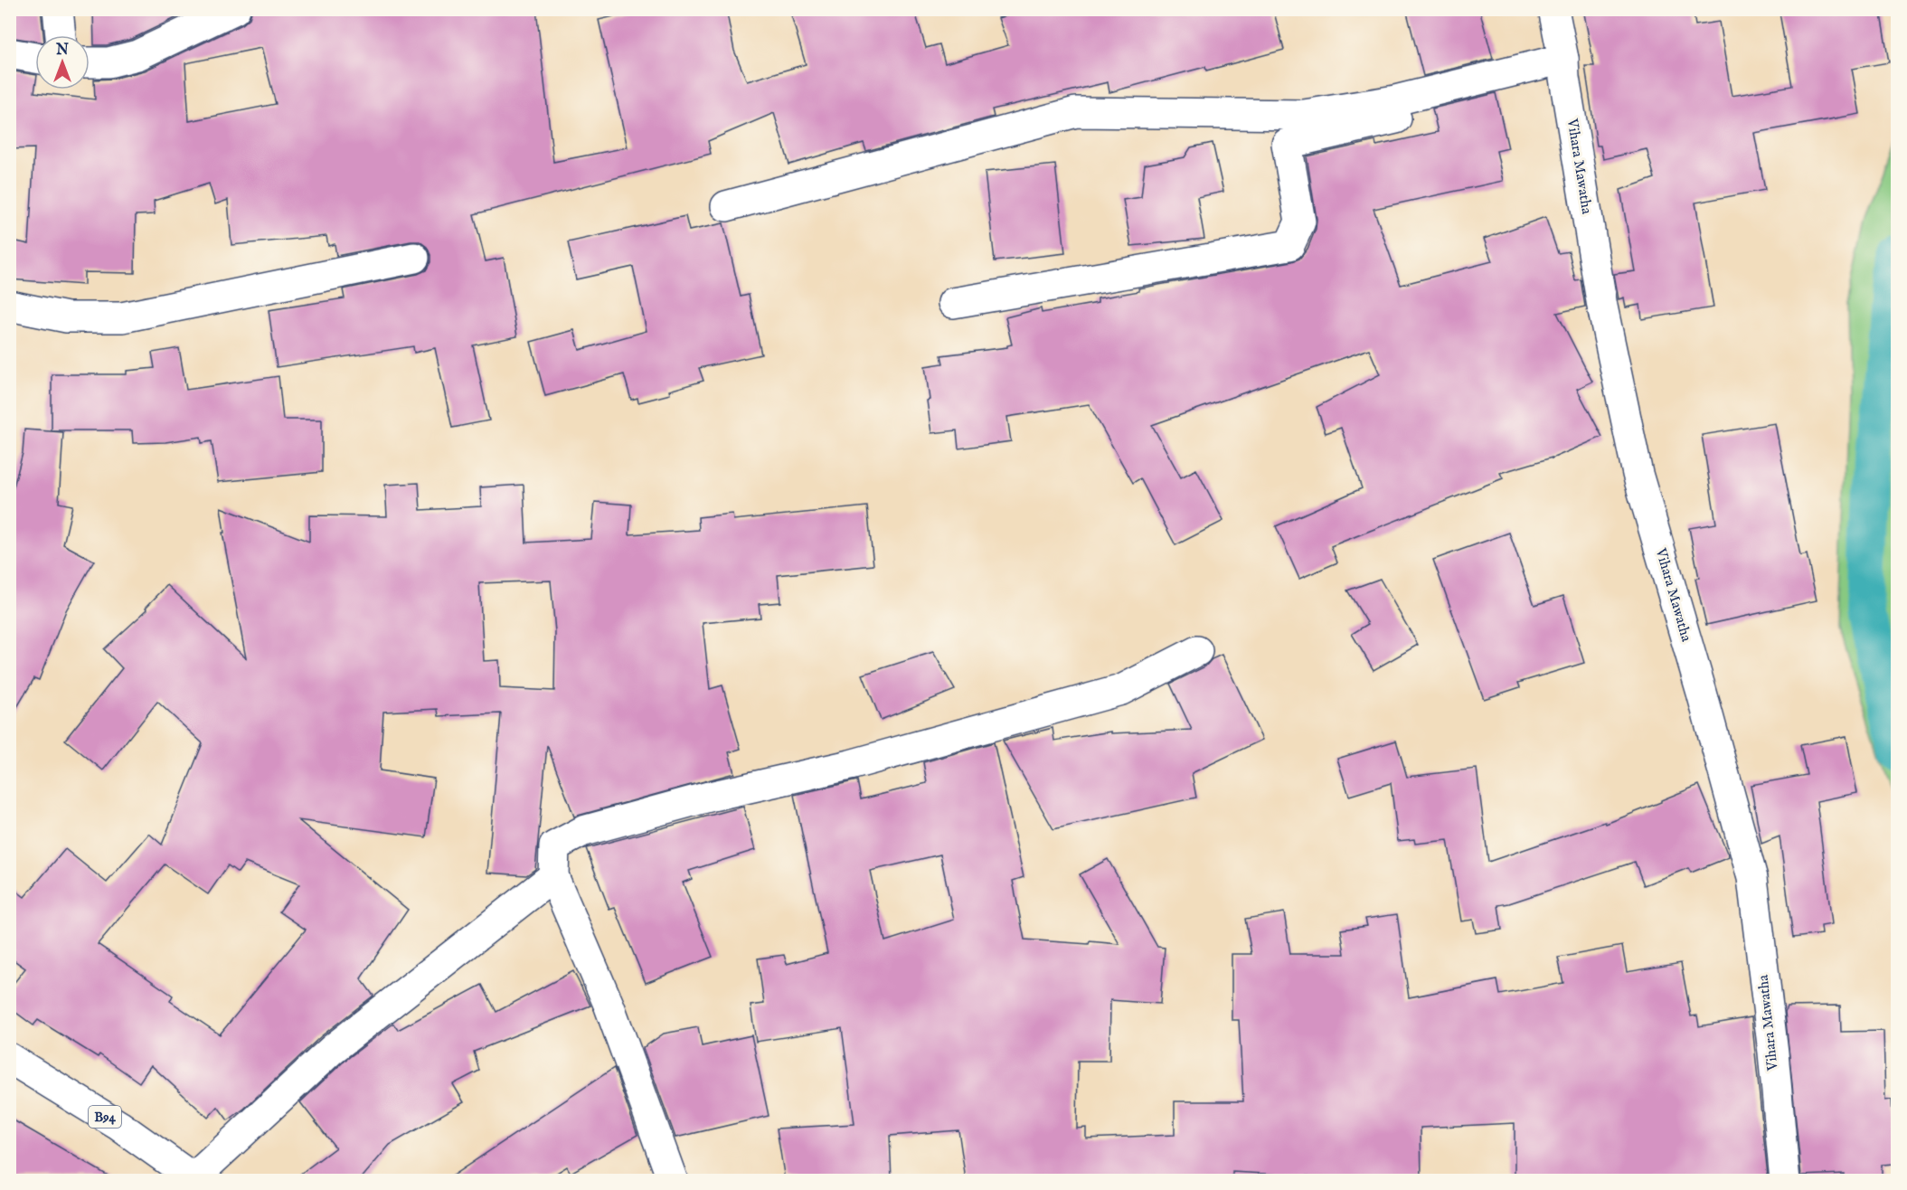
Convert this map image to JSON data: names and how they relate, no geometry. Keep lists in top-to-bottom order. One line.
{"streets":{"street":["Vihara Mawatha","B94"]},"north":"top"}
